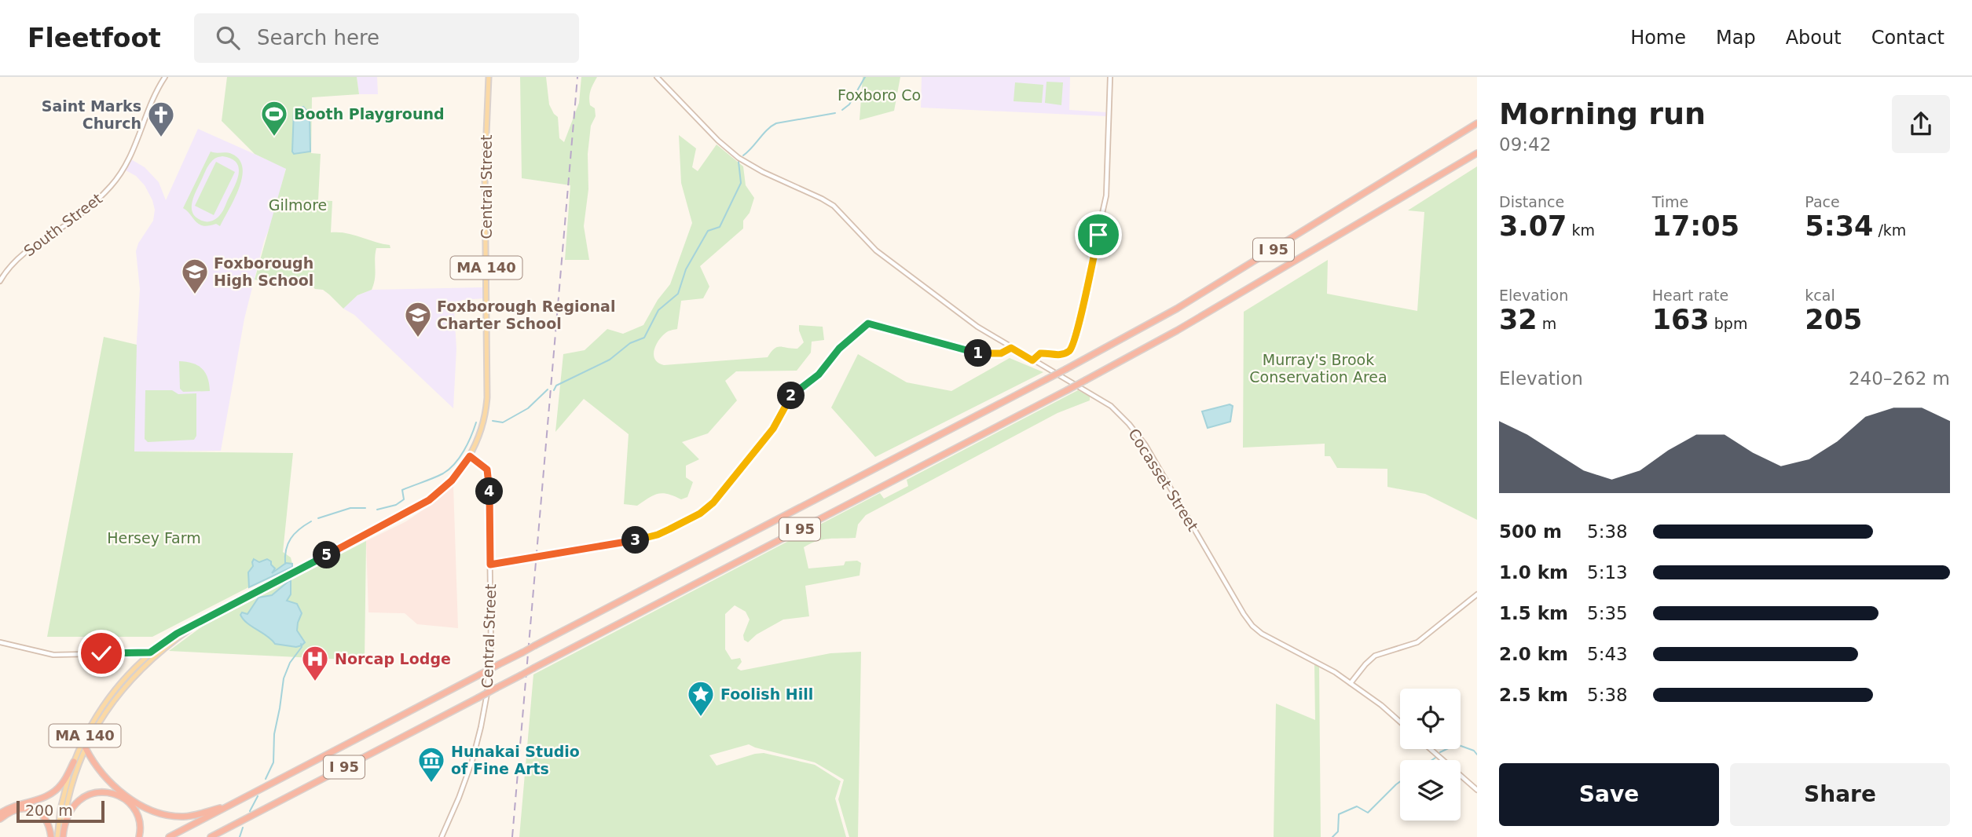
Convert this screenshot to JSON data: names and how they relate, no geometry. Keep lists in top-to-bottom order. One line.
{"streets":{"highway":["I 95"],"main road":["Central Street","South Street","MA 140","Cocasset Street"]},"crossings":[["Central Street","MA 140"]],"parks":["Foxboro Co","Gilmore","Murray's Brook Conservation Area","Hersey Farm"],"places":{"sports":["Booth Playground"],"church":["Saint Marks Church"],"school or university":["Foxborough High School","Foxborough Regional Charter School"],"hospital":["Norcap Lodge"],"place":["Foolish Hill"],"museum":["Hunakai Studio of Fine Arts"]},"scale_bar":"200 m","page":{"header":"Fleetfoot","search":"Search here","nav":["Home","Map","About","Contact"],"heading":["Morning run","09:42"],"stats":[["Distance","3.07 km"],["Time","17:05"],["Pace","5:34 /km"],["Elevation","32 m"],["Heart rate","163 bpm"],["kcal","205"]],"pins":["1","2","4","3","5"],"chart":["Elevation","240–262 m"],"list":[{"name":"500 m","note":"5:38"},{"name":"1.0 km","note":"5:13"},{"name":"1.5 km","note":"5:35"},{"name":"2.0 km","note":"5:43"},{"name":"2.5 km","note":"5:38"}],"buttons":["Save","Share"],"scale":"200 m"}}
